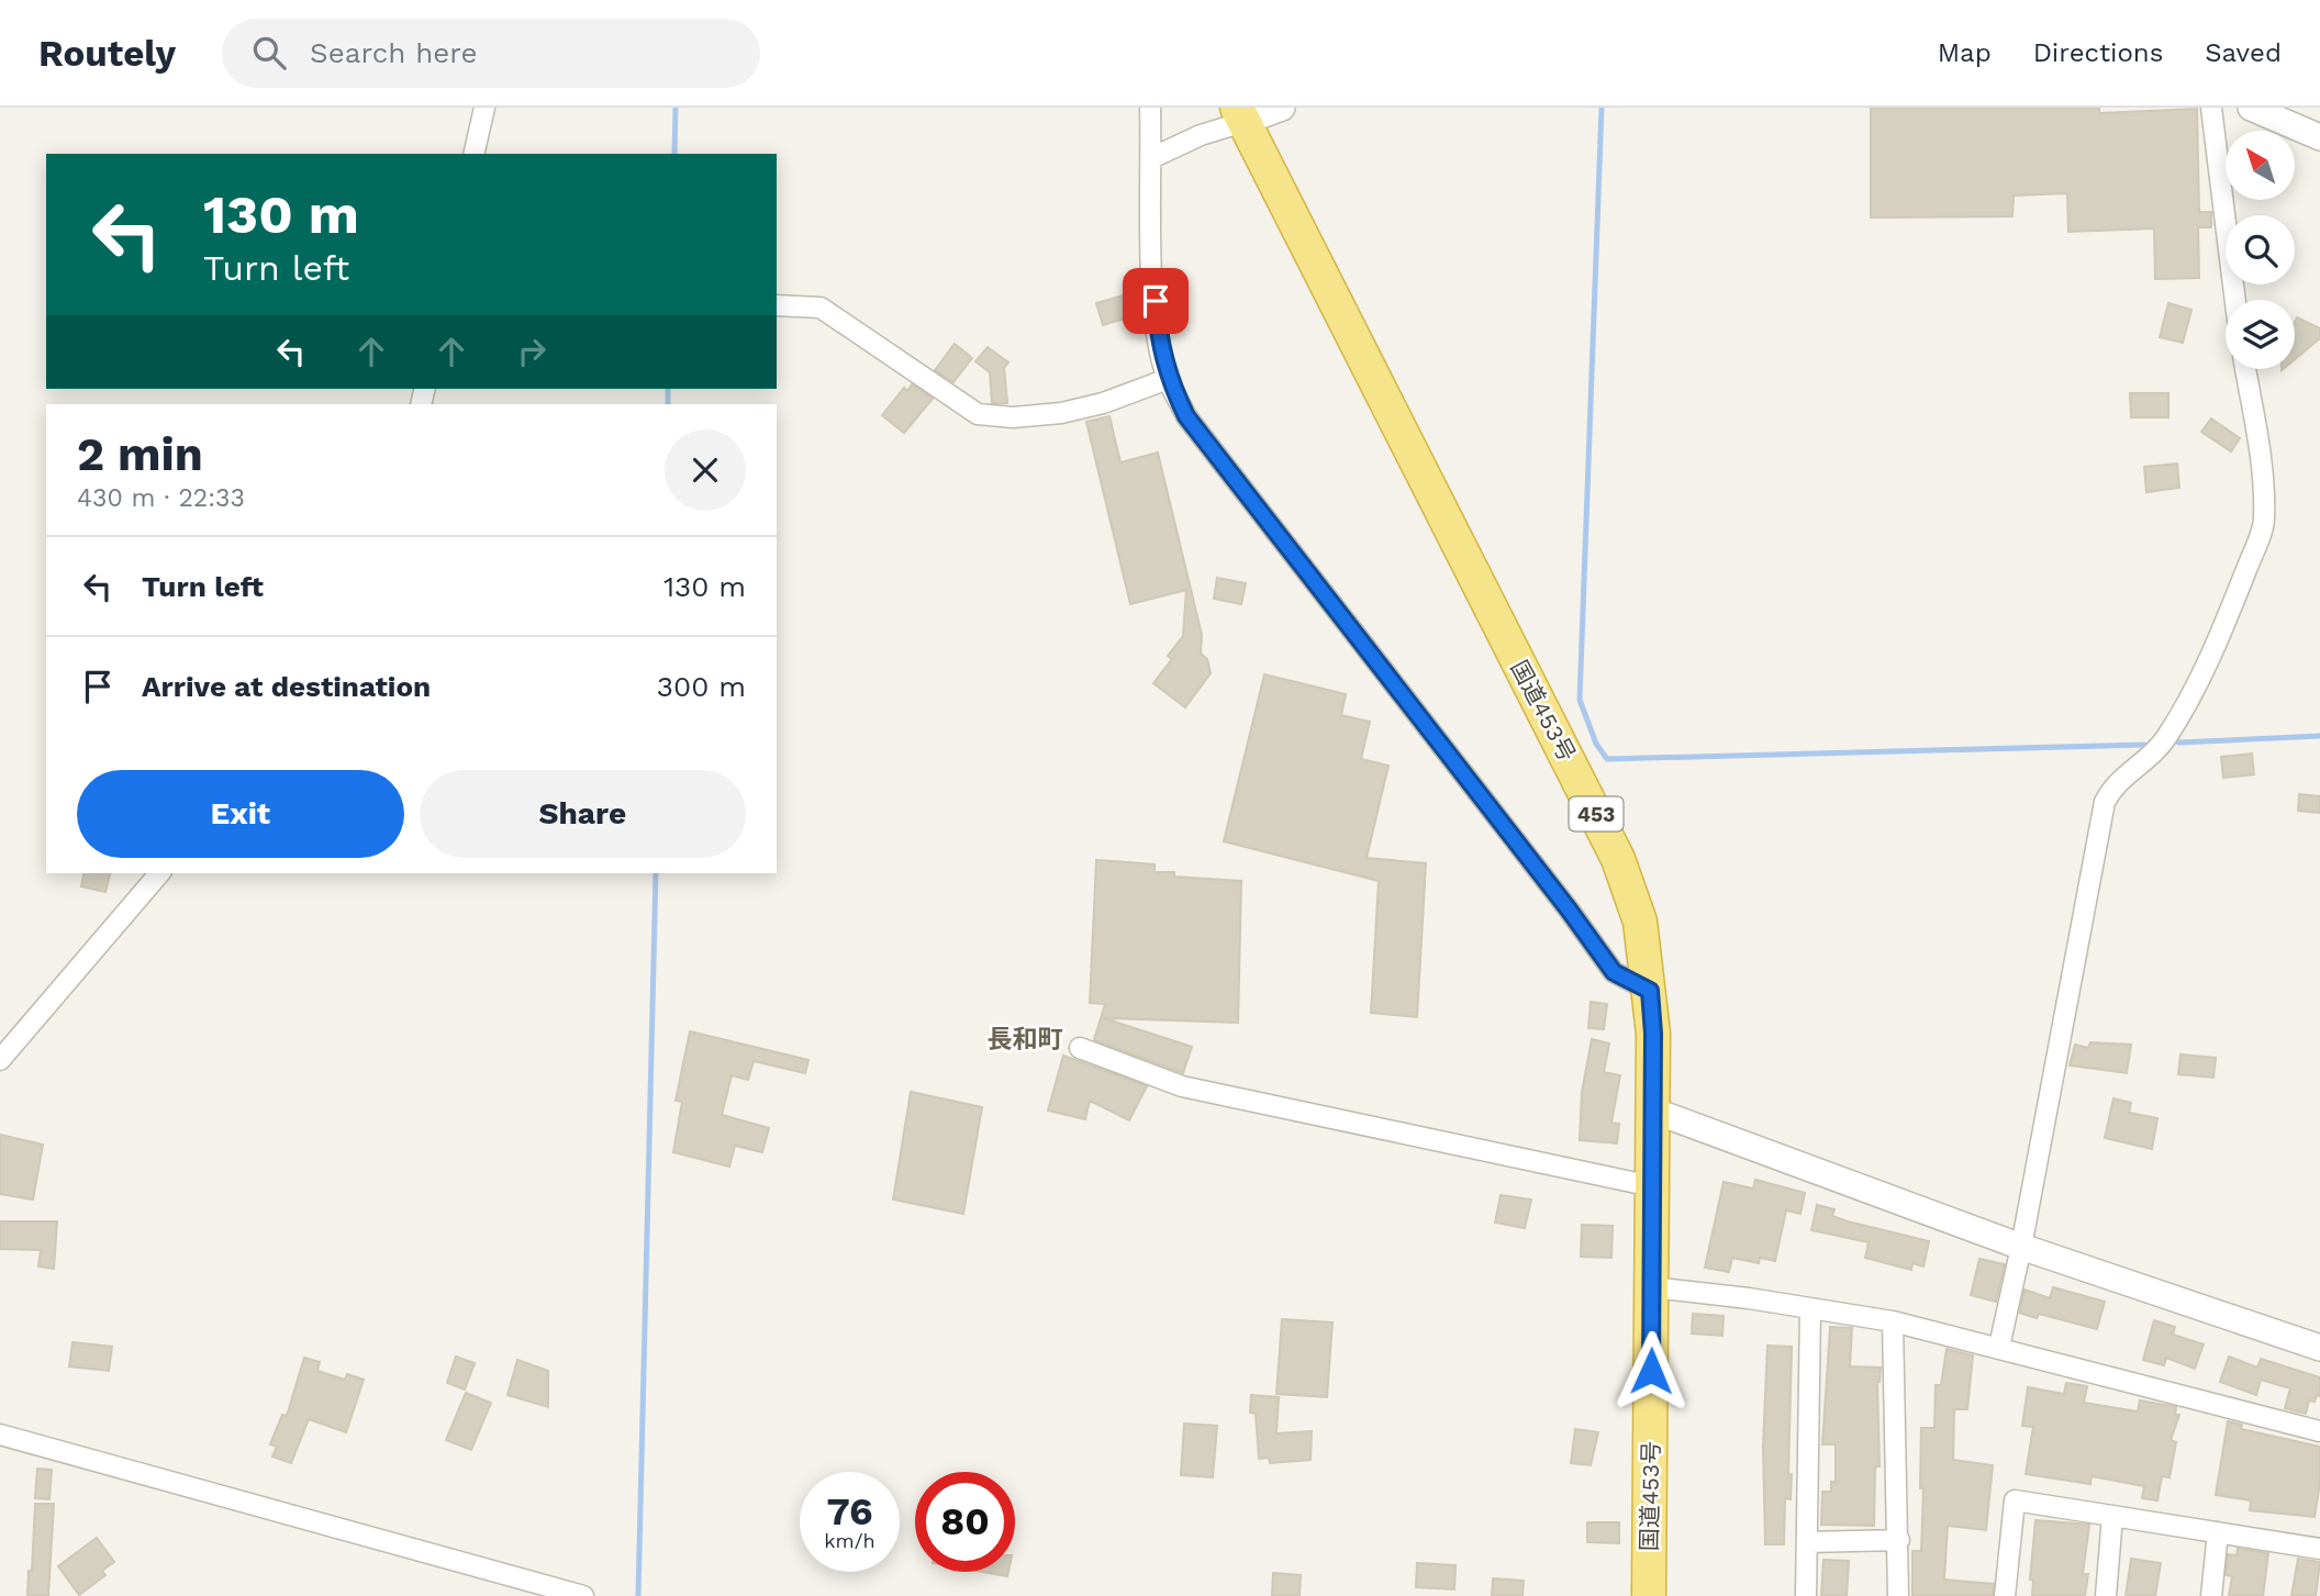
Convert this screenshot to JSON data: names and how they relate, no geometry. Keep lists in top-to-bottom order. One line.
{"streets":{"highway":["国道453号","453"]},"districts":["長和町"],"north":"top left","page":{"header":"Routely","search":"Search here","nav":["Map","Directions","Saved"],"turn":["130 m","Turn left"],"heading":["2 min","430 m · 22:33"],"list":[{"name":"Turn left","value":"130 m"},{"name":"Arrive at destination","value":"300 m"}],"buttons":["Exit","Share"],"speed":"76 km/h","limit":"80"}}
